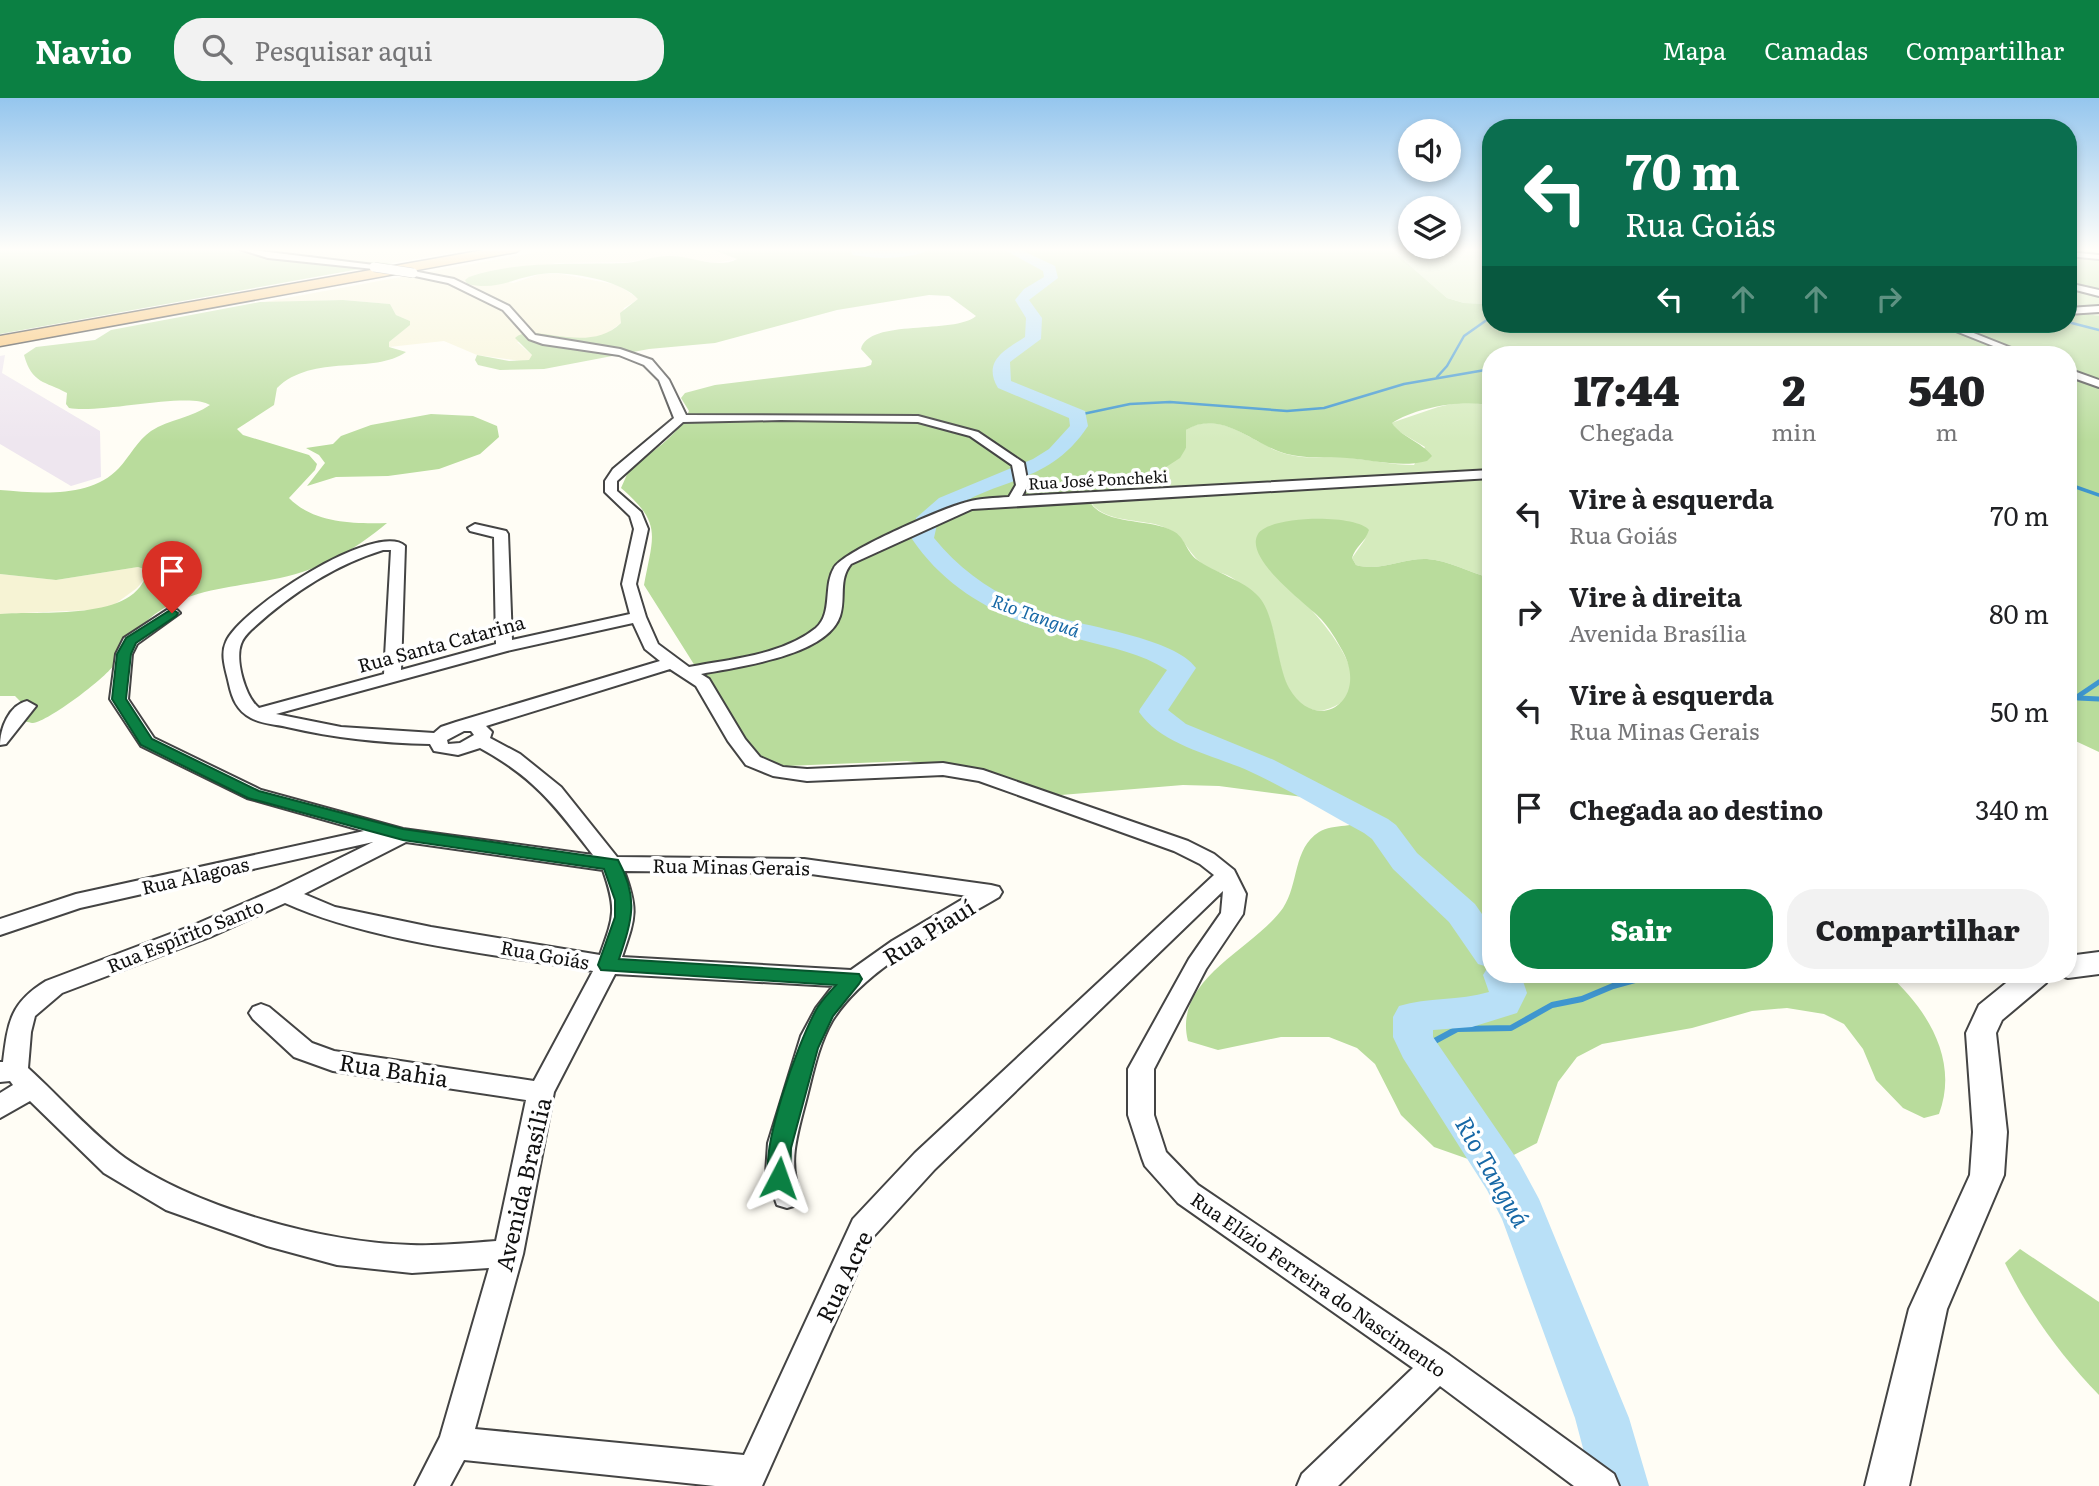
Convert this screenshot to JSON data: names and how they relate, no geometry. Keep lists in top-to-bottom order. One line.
{"streets":{"street":["Rua José Poncheki","Rua Santa Catarina","Rua Minas Gerais","Rua Alagoas","Rua Piauí","Rua Espírito Santo","Rua Goiás","Rua Bahia","Avenida Brasília","Rua Acre","Rua Elízio Ferreira do Nascimento"]},"crossings":[["Rua Minas Gerais","Rua Alagoas"],["Rua Minas Gerais","Rua Piauí"],["Rua Minas Gerais","Rua Espírito Santo"],["Rua Minas Gerais","Avenida Brasília"],["Rua Alagoas","Rua Espírito Santo"],["Rua Piauí","Rua Goiás"],["Rua Espírito Santo","Rua Goiás"],["Rua Goiás","Avenida Brasília"],["Rua Bahia","Avenida Brasília"],["Avenida Brasília","Rua Acre"],["Rua Acre","Rua Elízio Ferreira do Nascimento"]],"water":["Rio Tanguá"],"page":{"header":"Navio","search":"Pesquisar aqui","nav":["Mapa","Camadas","Compartilhar"],"turn":["70 m","Rua Goiás"],"eta":["17:44","Chegada","2","min","540","m"],"list":[{"name":"Vire à esquerda","note":"Rua Goiás","value":"70 m"},{"name":"Vire à direita","note":"Avenida Brasília","value":"80 m"},{"name":"Vire à esquerda","note":"Rua Minas Gerais","value":"50 m"},{"name":"Chegada ao destino","value":"340 m"}],"buttons":["Sair","Compartilhar"]}}
